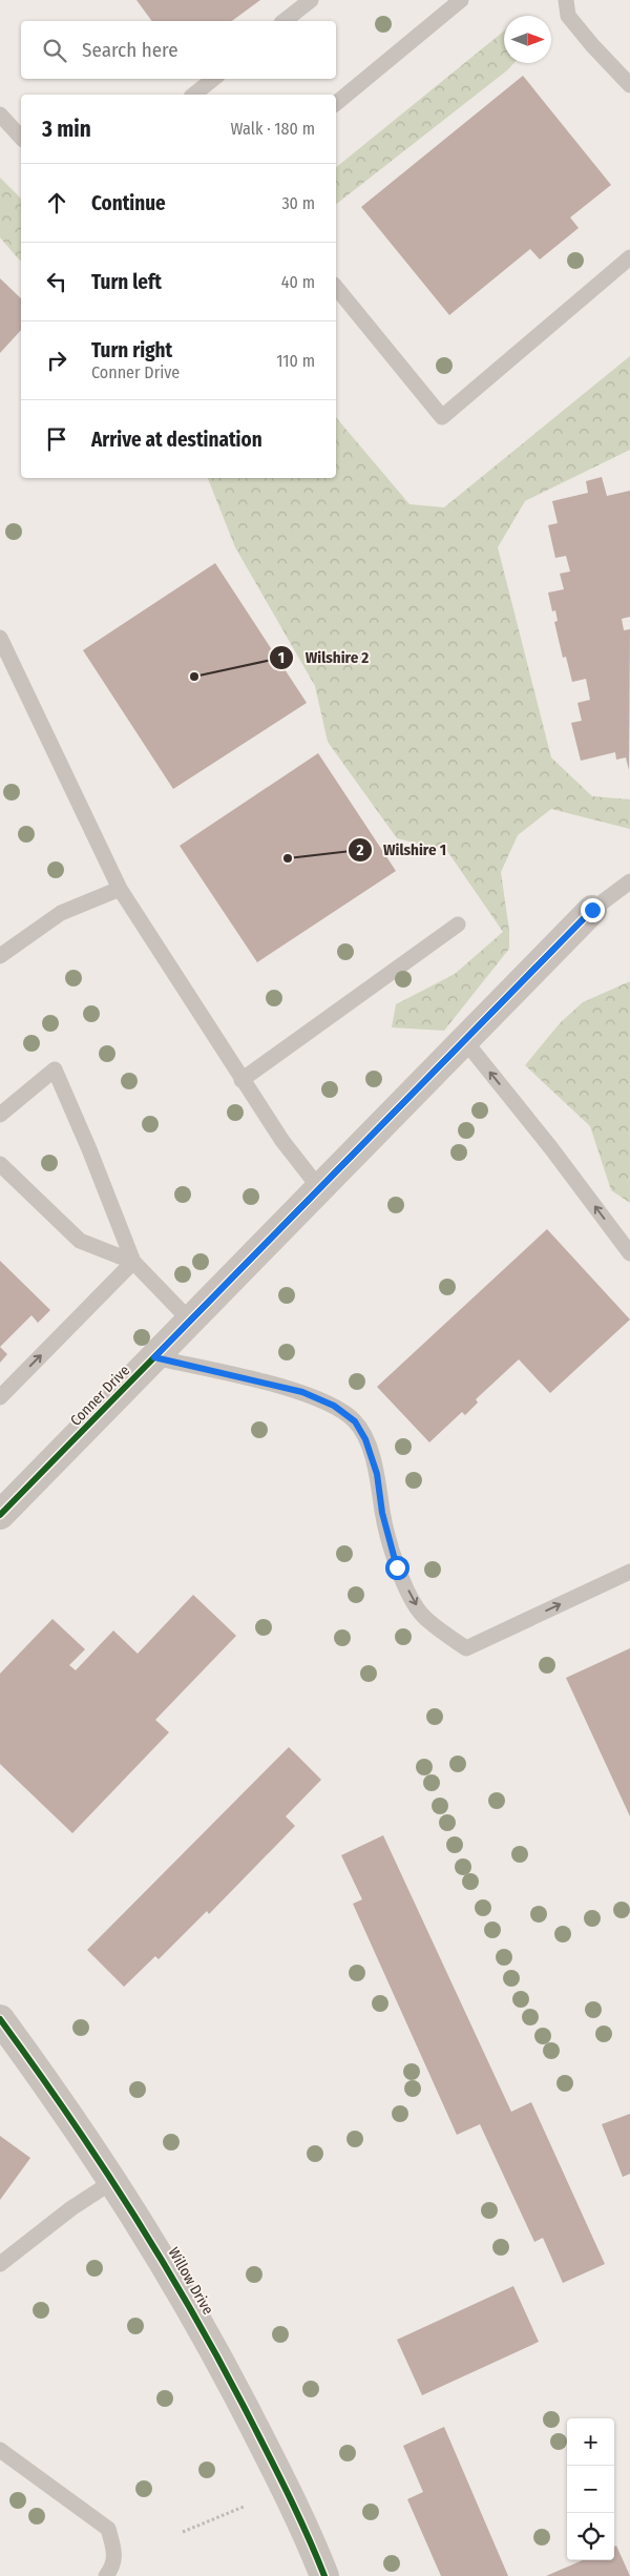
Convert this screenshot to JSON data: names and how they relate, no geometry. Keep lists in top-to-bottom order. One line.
{"streets":{"street":["Conner Drive","Willow Drive"]},"places":["Wilshire 2","Wilshire 1"],"north":"right","page":{"search":"Search here","heading":["3 min","Walk · 180 m"],"list":[["Continue","30 m"],["Turn left","40 m"],["Turn right","Conner Drive","110 m"],"Arrive at destination"],"map_buttons":["+","−"]}}
